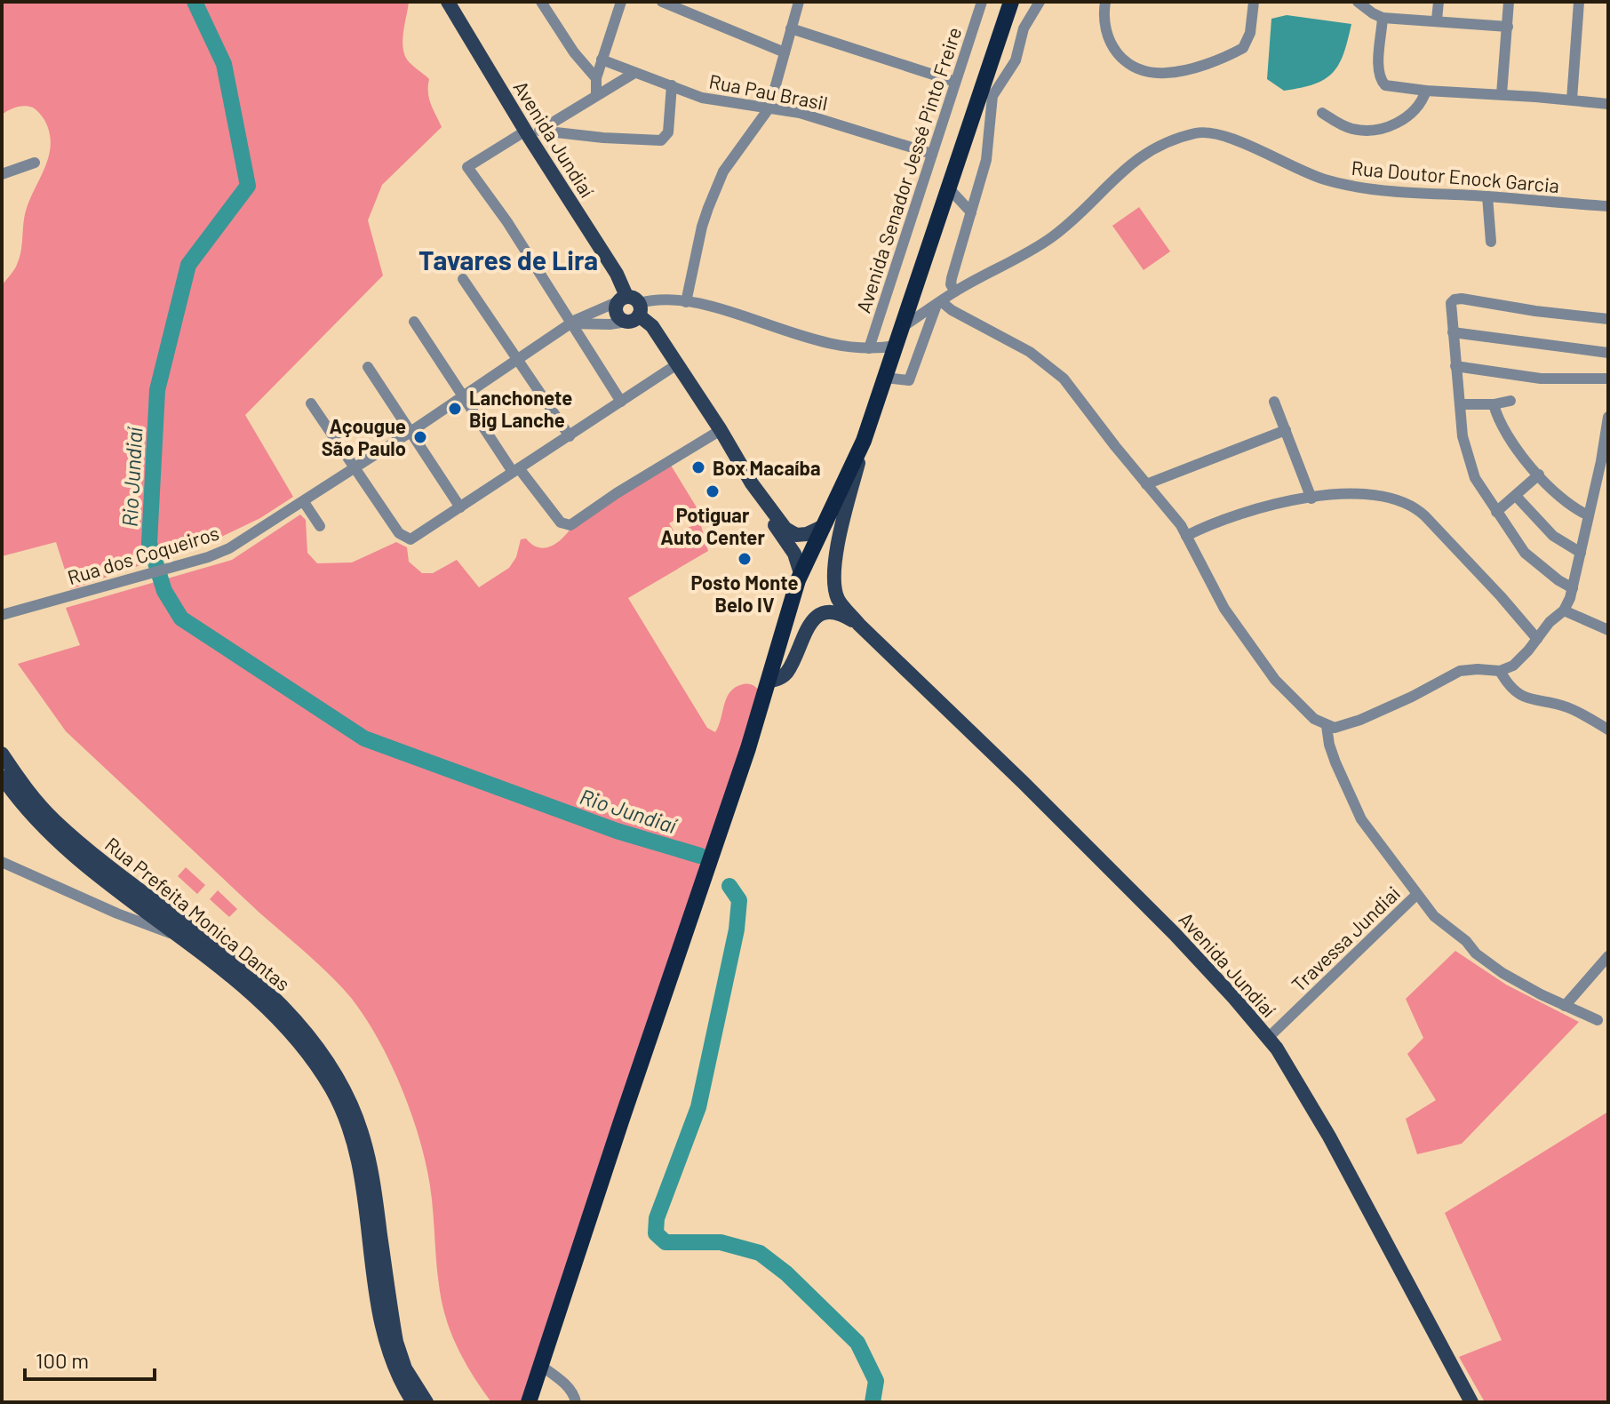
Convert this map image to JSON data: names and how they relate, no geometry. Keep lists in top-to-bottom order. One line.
{"streets":{"main road":["Avenida Jundiaí","Rua Prefeita Monica Dantas"],"street":["Rua Pau Brasil","Avenida Senador Jessé Pinto Freire","Rua Doutor Enock Garcia","Rua dos Coqueiros","Travessa Jundiai"]},"crossings":[["Rua Pau Brasil","Avenida Senador Jessé Pinto Freire"],["Avenida Jundiaí","Rua dos Coqueiros"],["Avenida Jundiaí","Travessa Jundiai"]],"districts":["Tavares de Lira"],"water":["Rio Jundiaí"],"places":["Lanchonete Big Lanche","Açougue São Paulo","Box Macaíba","Potiguar Auto Center","Posto Monte Belo IV"],"scale_bar":"100 m"}
